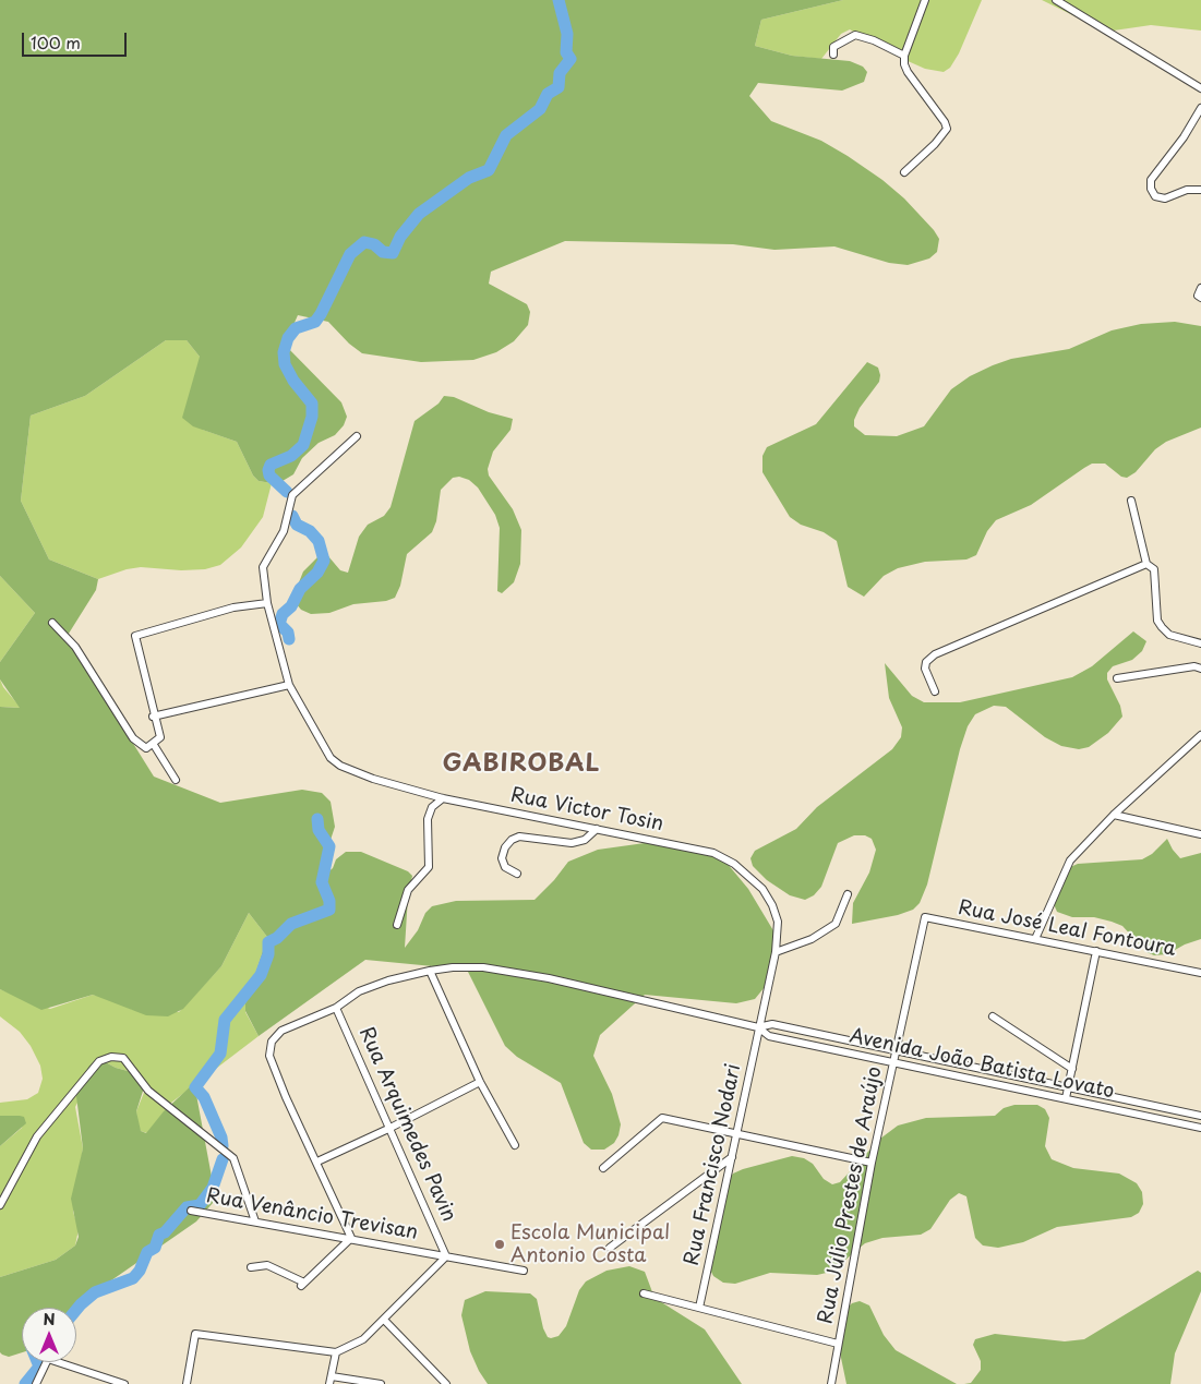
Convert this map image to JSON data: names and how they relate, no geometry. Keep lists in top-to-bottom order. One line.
{"streets":{"street":["Rua Victor Tosin","Rua José Leal Fontoura","Avenida João Batista Lovato","Rua Arquimedes Pavin","Rua Francisco Nodari","Rua Júlio Prestes de Araújo","Rua Venâncio Trevisan"]},"crossings":[["Rua Victor Tosin","Avenida João Batista Lovato"],["Rua Victor Tosin","Rua Francisco Nodari"],["Rua José Leal Fontoura","Rua Júlio Prestes de Araújo"],["Avenida João Batista Lovato","Rua Arquimedes Pavin"],["Avenida João Batista Lovato","Rua Francisco Nodari"],["Avenida João Batista Lovato","Rua Júlio Prestes de Araújo"],["Rua Arquimedes Pavin","Rua Venâncio Trevisan"]],"districts":["GABIROBAL"],"places":["Escola Municipal Antonio Costa"],"scale_bar":"100 m","north":"top"}
